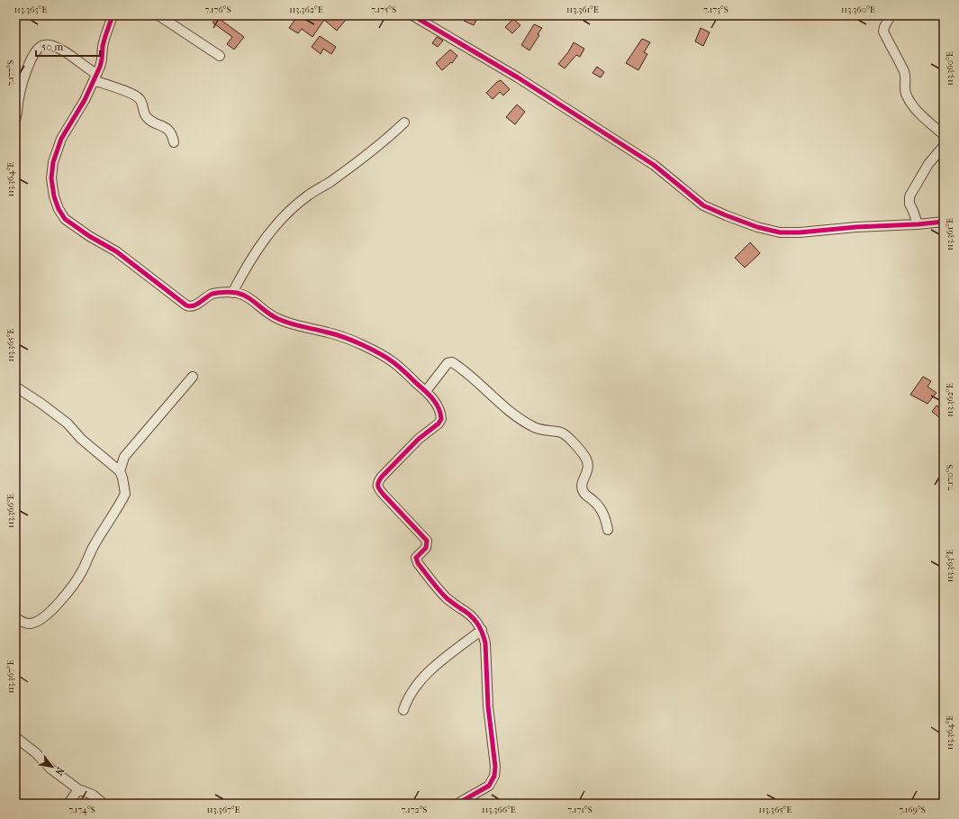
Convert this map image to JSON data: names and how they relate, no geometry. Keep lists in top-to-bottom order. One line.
{"scale_bar":"50 m","north":"bottom right","coordinates":["113.363°E","7.176°S","113.362°E","7.175°S","113.361°E","7.173°S","113.360°E","7.177°S","113.364°E","113.365°E","7.170°S","113.366°E","113.367°E","7.174°S","7.172°S","7.171°S","7.169°S"]}
